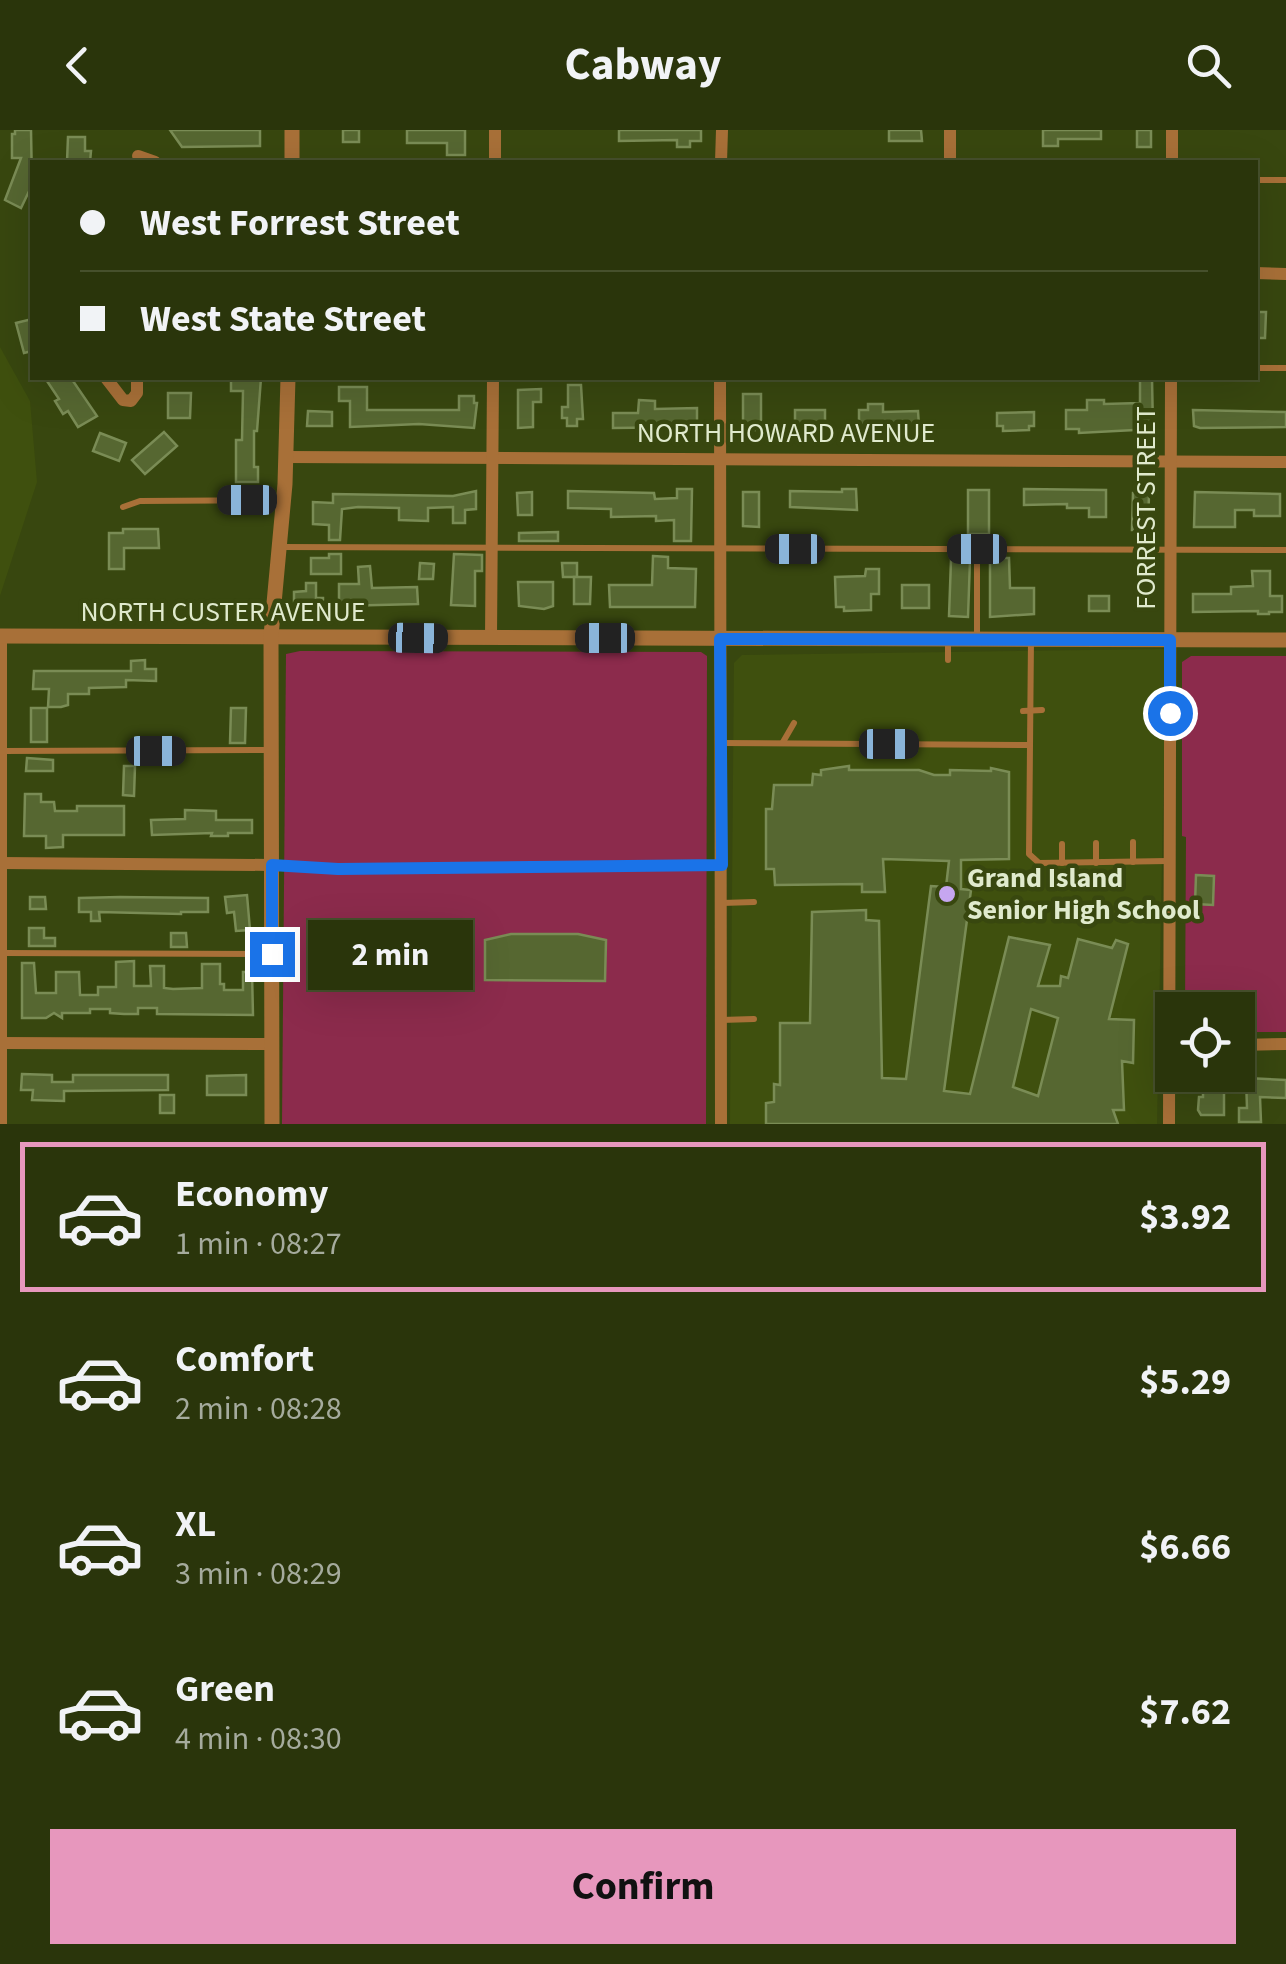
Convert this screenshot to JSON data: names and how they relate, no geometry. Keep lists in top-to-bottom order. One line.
{"streets":{"street":["NORTH HOWARD AVENUE","FORREST STREET","NORTH CUSTER AVENUE"]},"crossings":[["NORTH HOWARD AVENUE","FORREST STREET"],["FORREST STREET","NORTH CUSTER AVENUE"]],"places":["Grand Island Senior High School"],"page":{"header":"Cabway","banner":["West Forrest Street","West State Street"],"bubble":"2 min","list":[{"name":"Economy","note":"1 min · 08:27","value":"$3.92"},{"name":"Comfort","note":"2 min · 08:28","value":"$5.29"},{"name":"XL","note":"3 min · 08:29","value":"$6.66"},{"name":"Green","note":"4 min · 08:30","value":"$7.62"}],"buttons":"Confirm"}}
